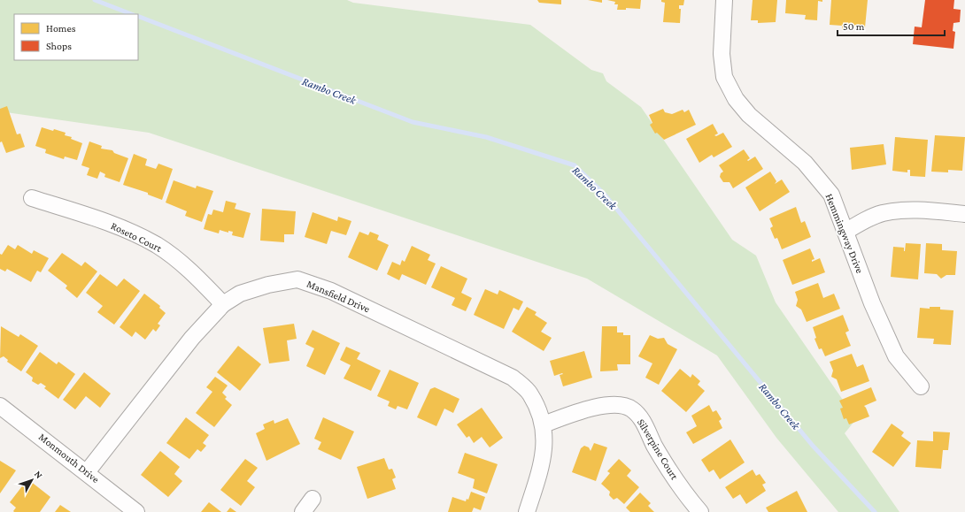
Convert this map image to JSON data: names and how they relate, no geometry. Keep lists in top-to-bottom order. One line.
{"streets":{"street":["Hemmingway Drive","Roseto Court","Mansfield Drive","Silverpine Court","Monmouth Drive"]},"crossings":[["Roseto Court","Mansfield Drive"],["Mansfield Drive","Silverpine Court"],["Mansfield Drive","Monmouth Drive"]],"water":["Rambo Creek"],"legend":["Homes","Shops"],"scale_bar":"50 m","north":"top right"}
